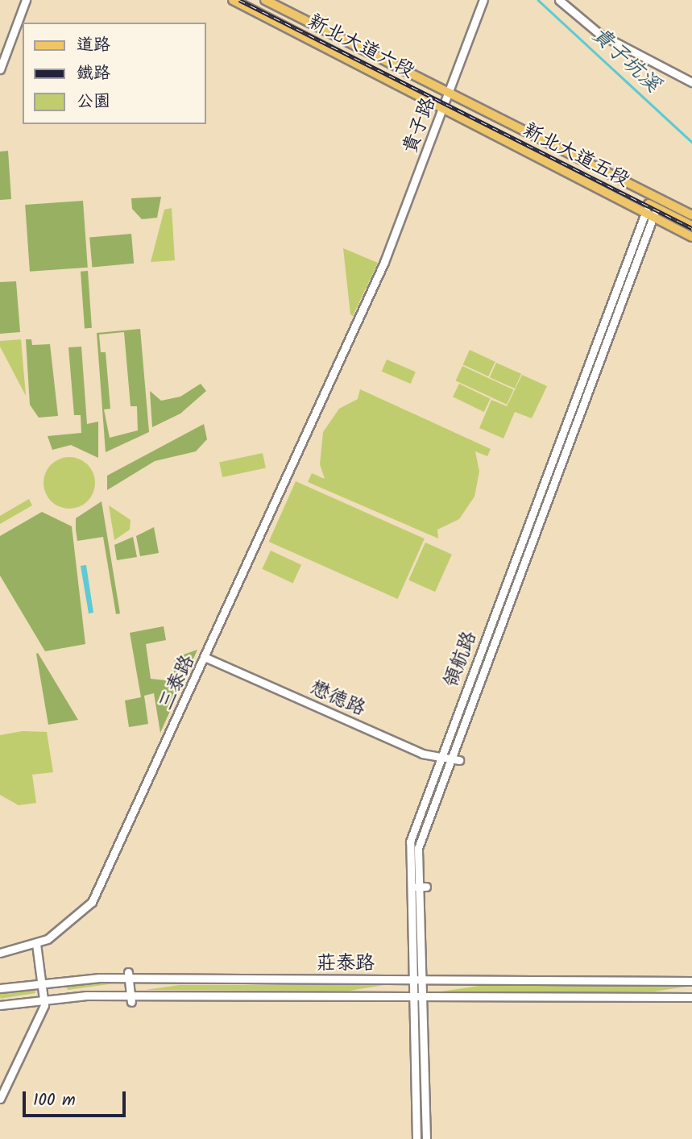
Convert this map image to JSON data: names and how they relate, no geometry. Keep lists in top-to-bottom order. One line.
{"streets":{"main road":["新北大道六段","新北大道五段"],"street":["貴子路","領航路","三泰路","懋德路","莊泰路"]},"crossings":[["新北大道六段","貴子路"],["新北大道六段","新北大道五段"],["貴子路","新北大道五段"],["貴子路","三泰路"],["新北大道五段","領航路"],["領航路","懋德路"],["領航路","莊泰路"],["三泰路","懋德路"]],"water":["貴子坑溪"],"legend":["道路","鐵路","公園"],"scale_bar":"100 m"}
